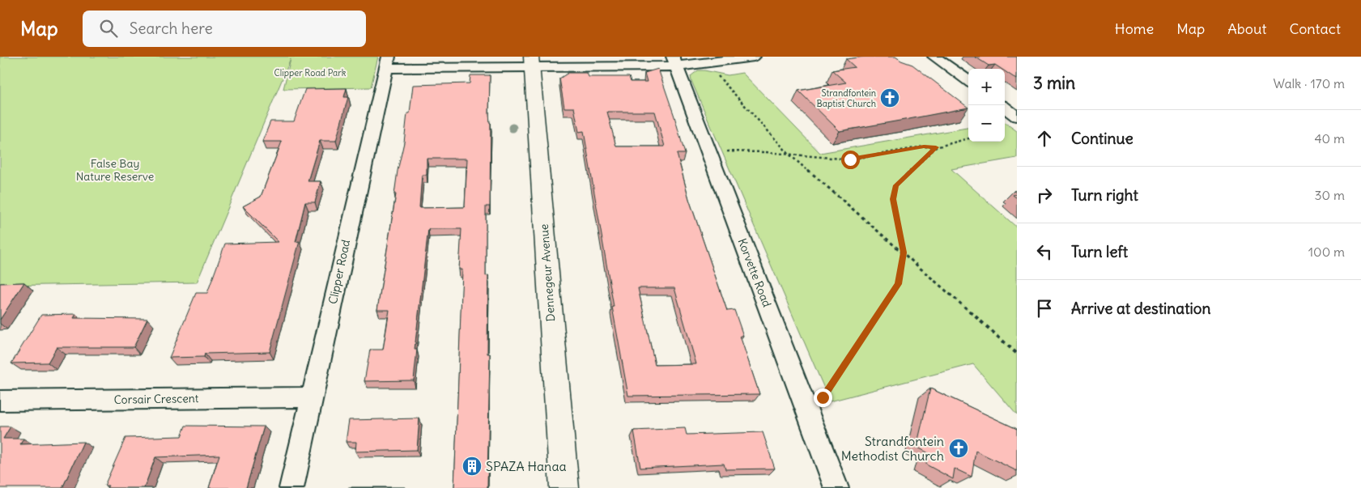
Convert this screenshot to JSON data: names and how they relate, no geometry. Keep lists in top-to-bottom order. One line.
{"streets":{"street":["Clipper Road","Dennegeur Avenue","Korvette Road","Corsair Crescent"]},"crossings":[["Clipper Road","Corsair Crescent"]],"parks":["Clipper Road Park","False Bay Nature Reserve"],"places":{"church":["Strandfontein Baptist Church","Strandfontein Methodist Church"],"building":["SPAZA Hanaa"]},"page":{"header":"Map","search":"Search here","nav":["Home","Map","About","Contact"],"heading":["3 min","Walk · 170 m"],"map_buttons":["+","−"],"list":[["Continue","40 m"],["Turn right","30 m"],["Turn left","100 m"],"Arrive at destination"]}}
